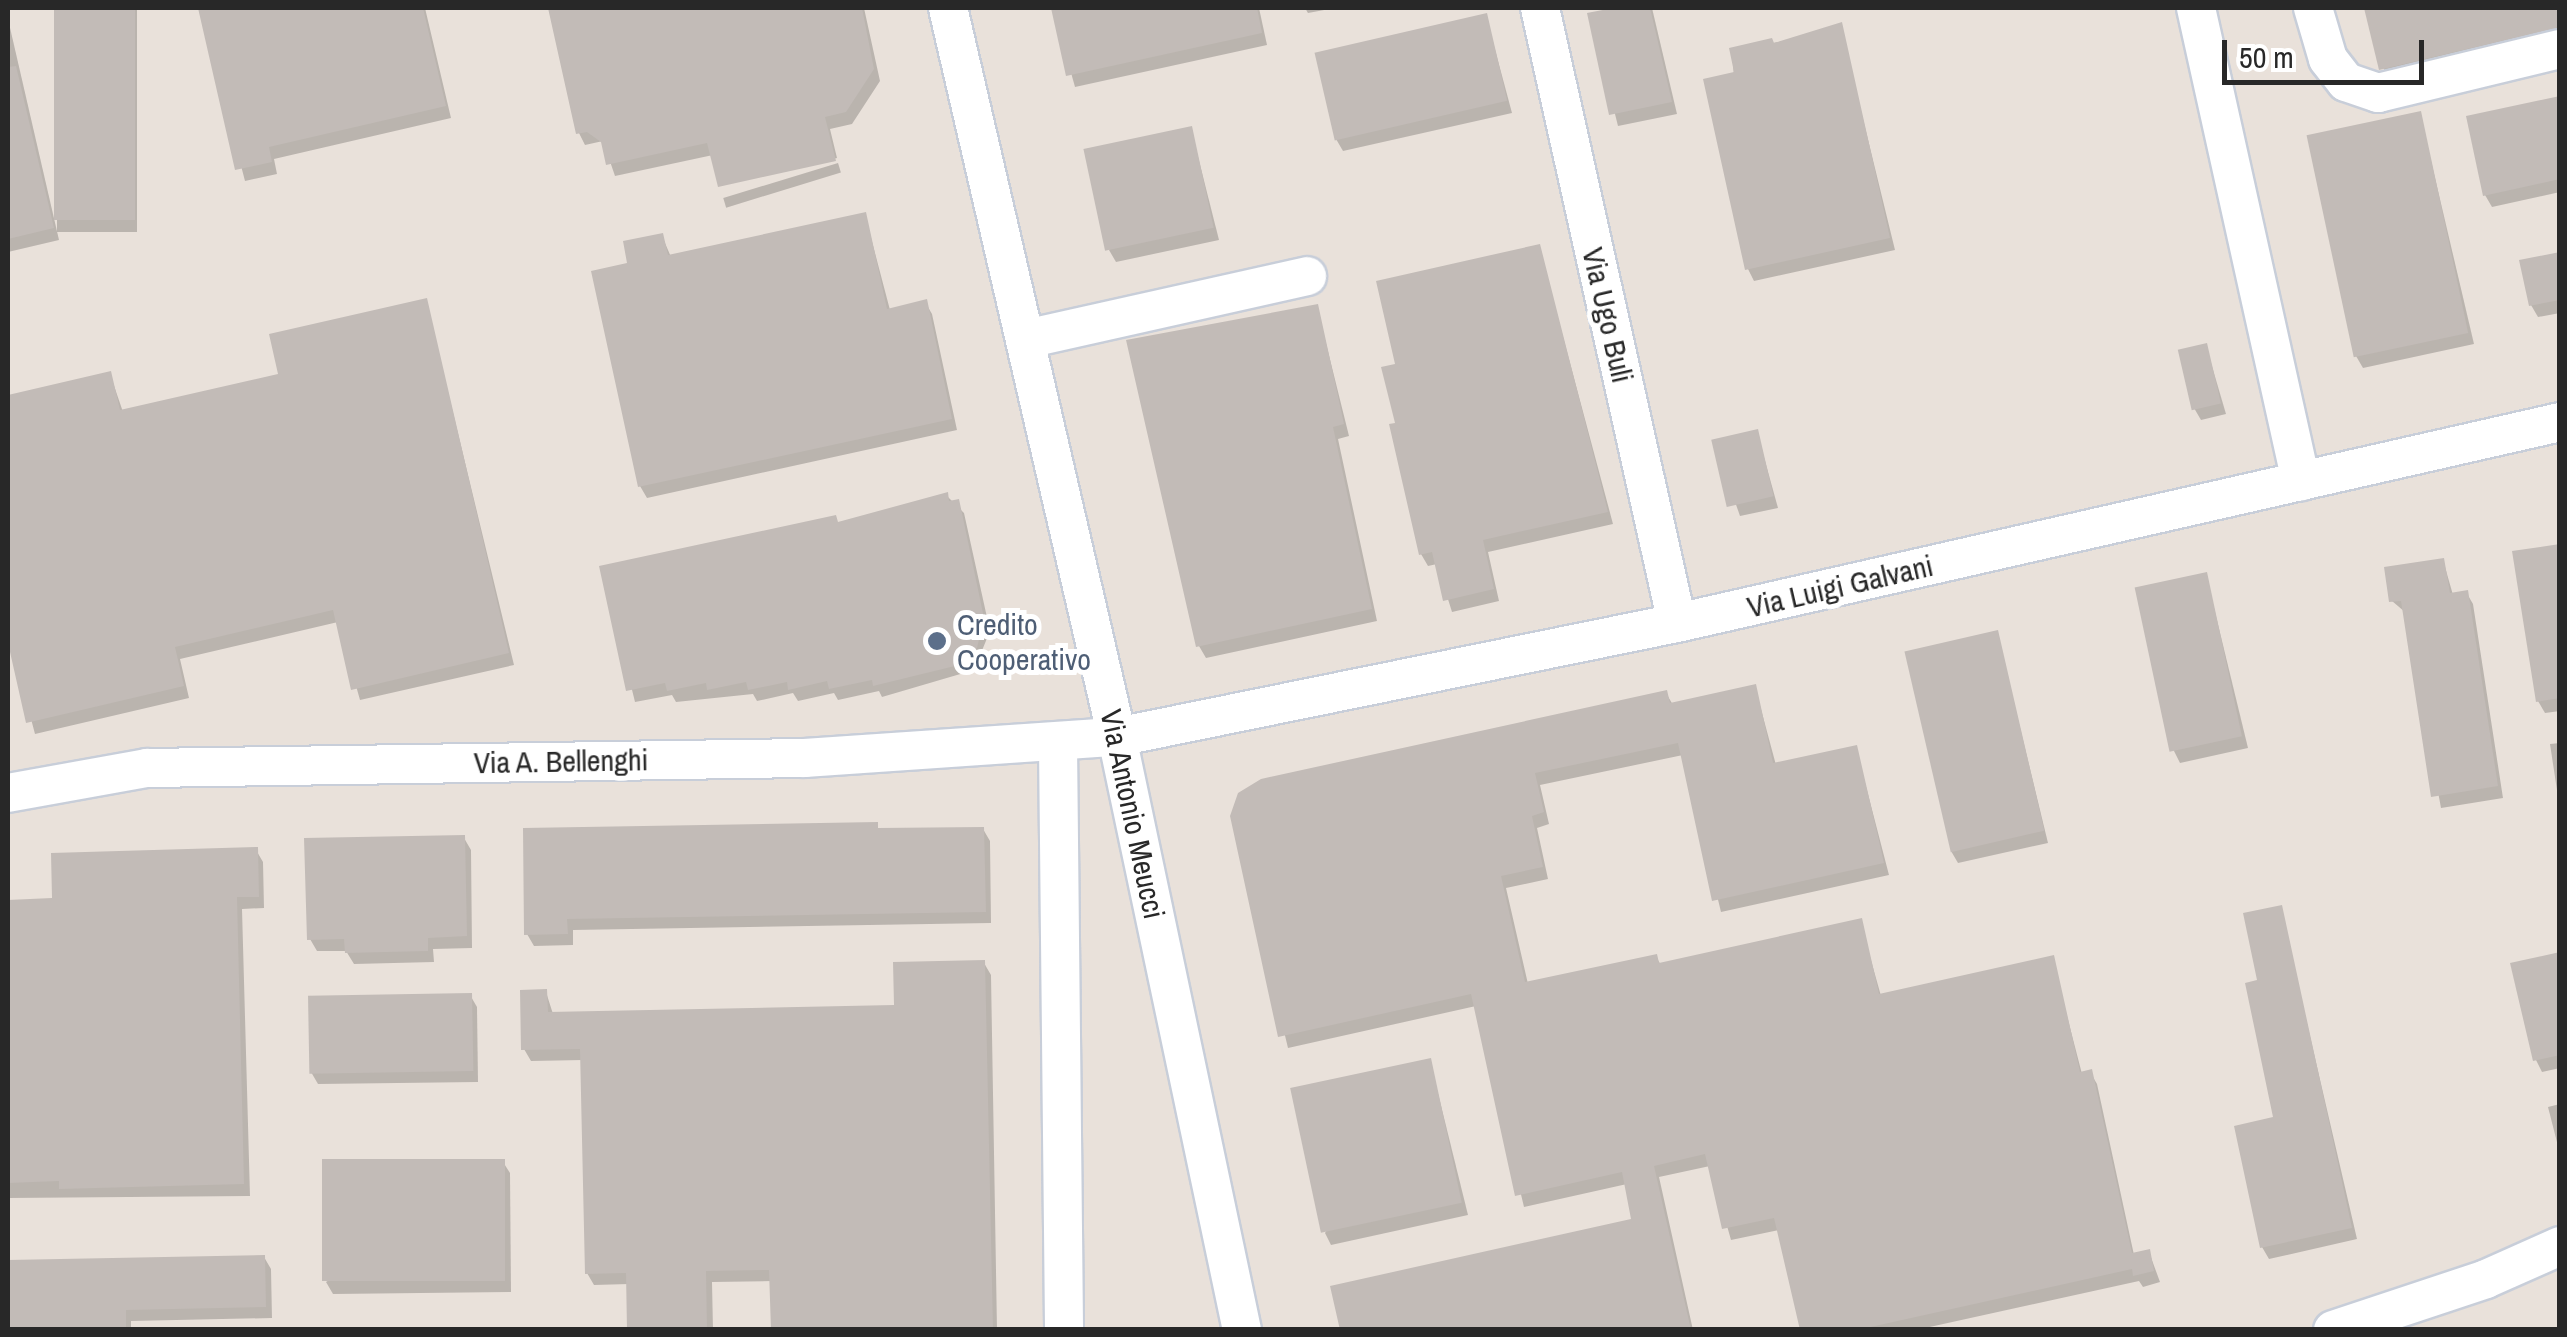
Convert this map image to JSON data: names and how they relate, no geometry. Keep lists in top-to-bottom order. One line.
{"streets":{"street":["Via Ugo Buli","Via Luigi Galvani","Via A. Bellenghi","Via Antonio Meucci"]},"crossings":[["Via Ugo Buli","Via Luigi Galvani"],["Via Luigi Galvani","Via A. Bellenghi"],["Via Luigi Galvani","Via Antonio Meucci"],["Via A. Bellenghi","Via Antonio Meucci"]],"places":["Credito Cooperativo"],"scale_bar":"50 m"}
